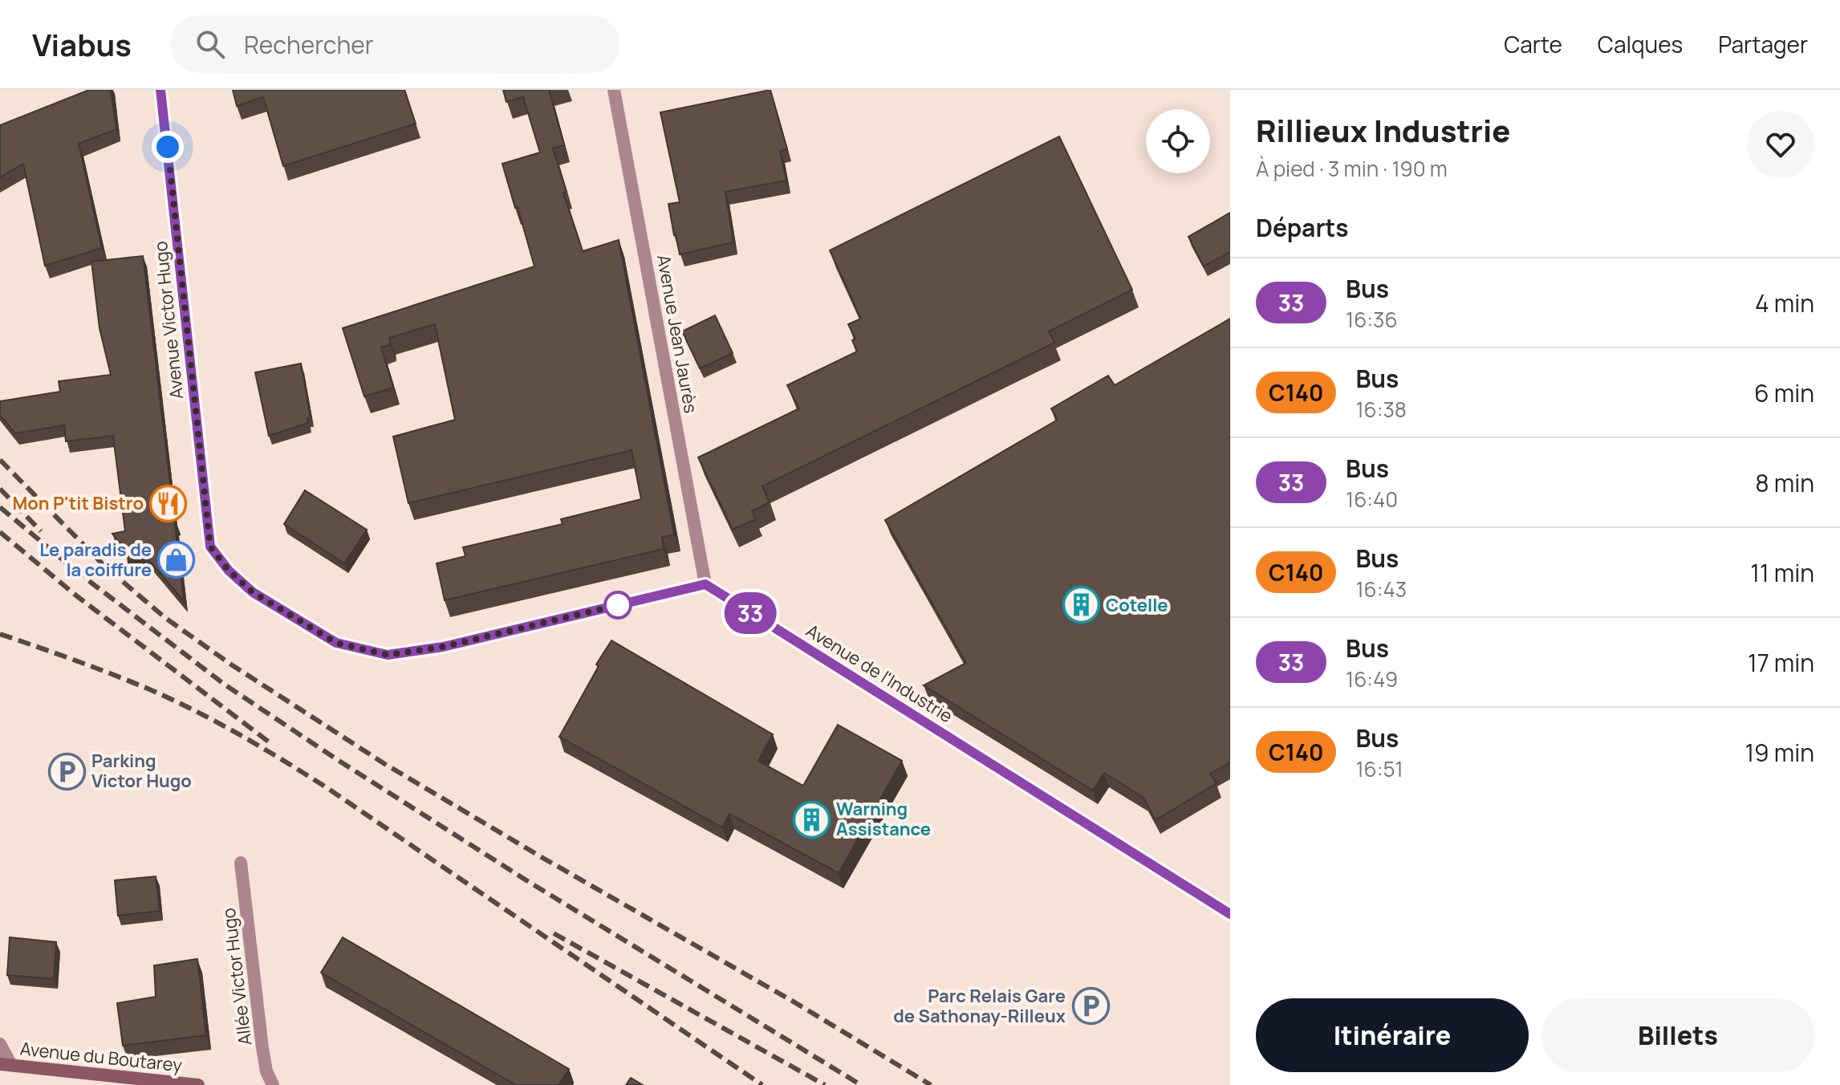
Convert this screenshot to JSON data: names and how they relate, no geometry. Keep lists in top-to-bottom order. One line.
{"streets":{"street":["Avenue Victor Hugo","Avenue Jean Jaurès","Avenue de l'Industrie","Allée Victor Hugo","Avenue du Boutarey"]},"crossings":[["Avenue Victor Hugo","Avenue Jean Jaurès"],["Avenue Victor Hugo","Avenue de l'Industrie"],["Avenue Jean Jaurès","Avenue de l'Industrie"]],"places":{"restaurant":["Mon P'tit Bistro"],"shop":["Le paradis de la coiffure"],"building":["Cotelle","Warning Assistance"],"parking":["Parking Victor Hugo","Parc Relais Gare de Sathonay-Rilleux"]},"lines":["bus line 33"],"page":{"header":"Viabus","search":"Rechercher","nav":["Carte","Calques","Partager"],"on_map":"33","heading":[["Rillieux Industrie","À pied · 3 min · 190 m"],"Départs"],"list":[{"mark":"33","name":"Bus","note":"16:36","value":"4 min"},{"mark":"C140","name":"Bus","note":"16:38","value":"6 min"},{"mark":"33","name":"Bus","note":"16:40","value":"8 min"},{"mark":"C140","name":"Bus","note":"16:43","value":"11 min"},{"mark":"33","name":"Bus","note":"16:49","value":"17 min"},{"mark":"C140","name":"Bus","note":"16:51","value":"19 min"}],"buttons":["Itinéraire","Billets"]}}
